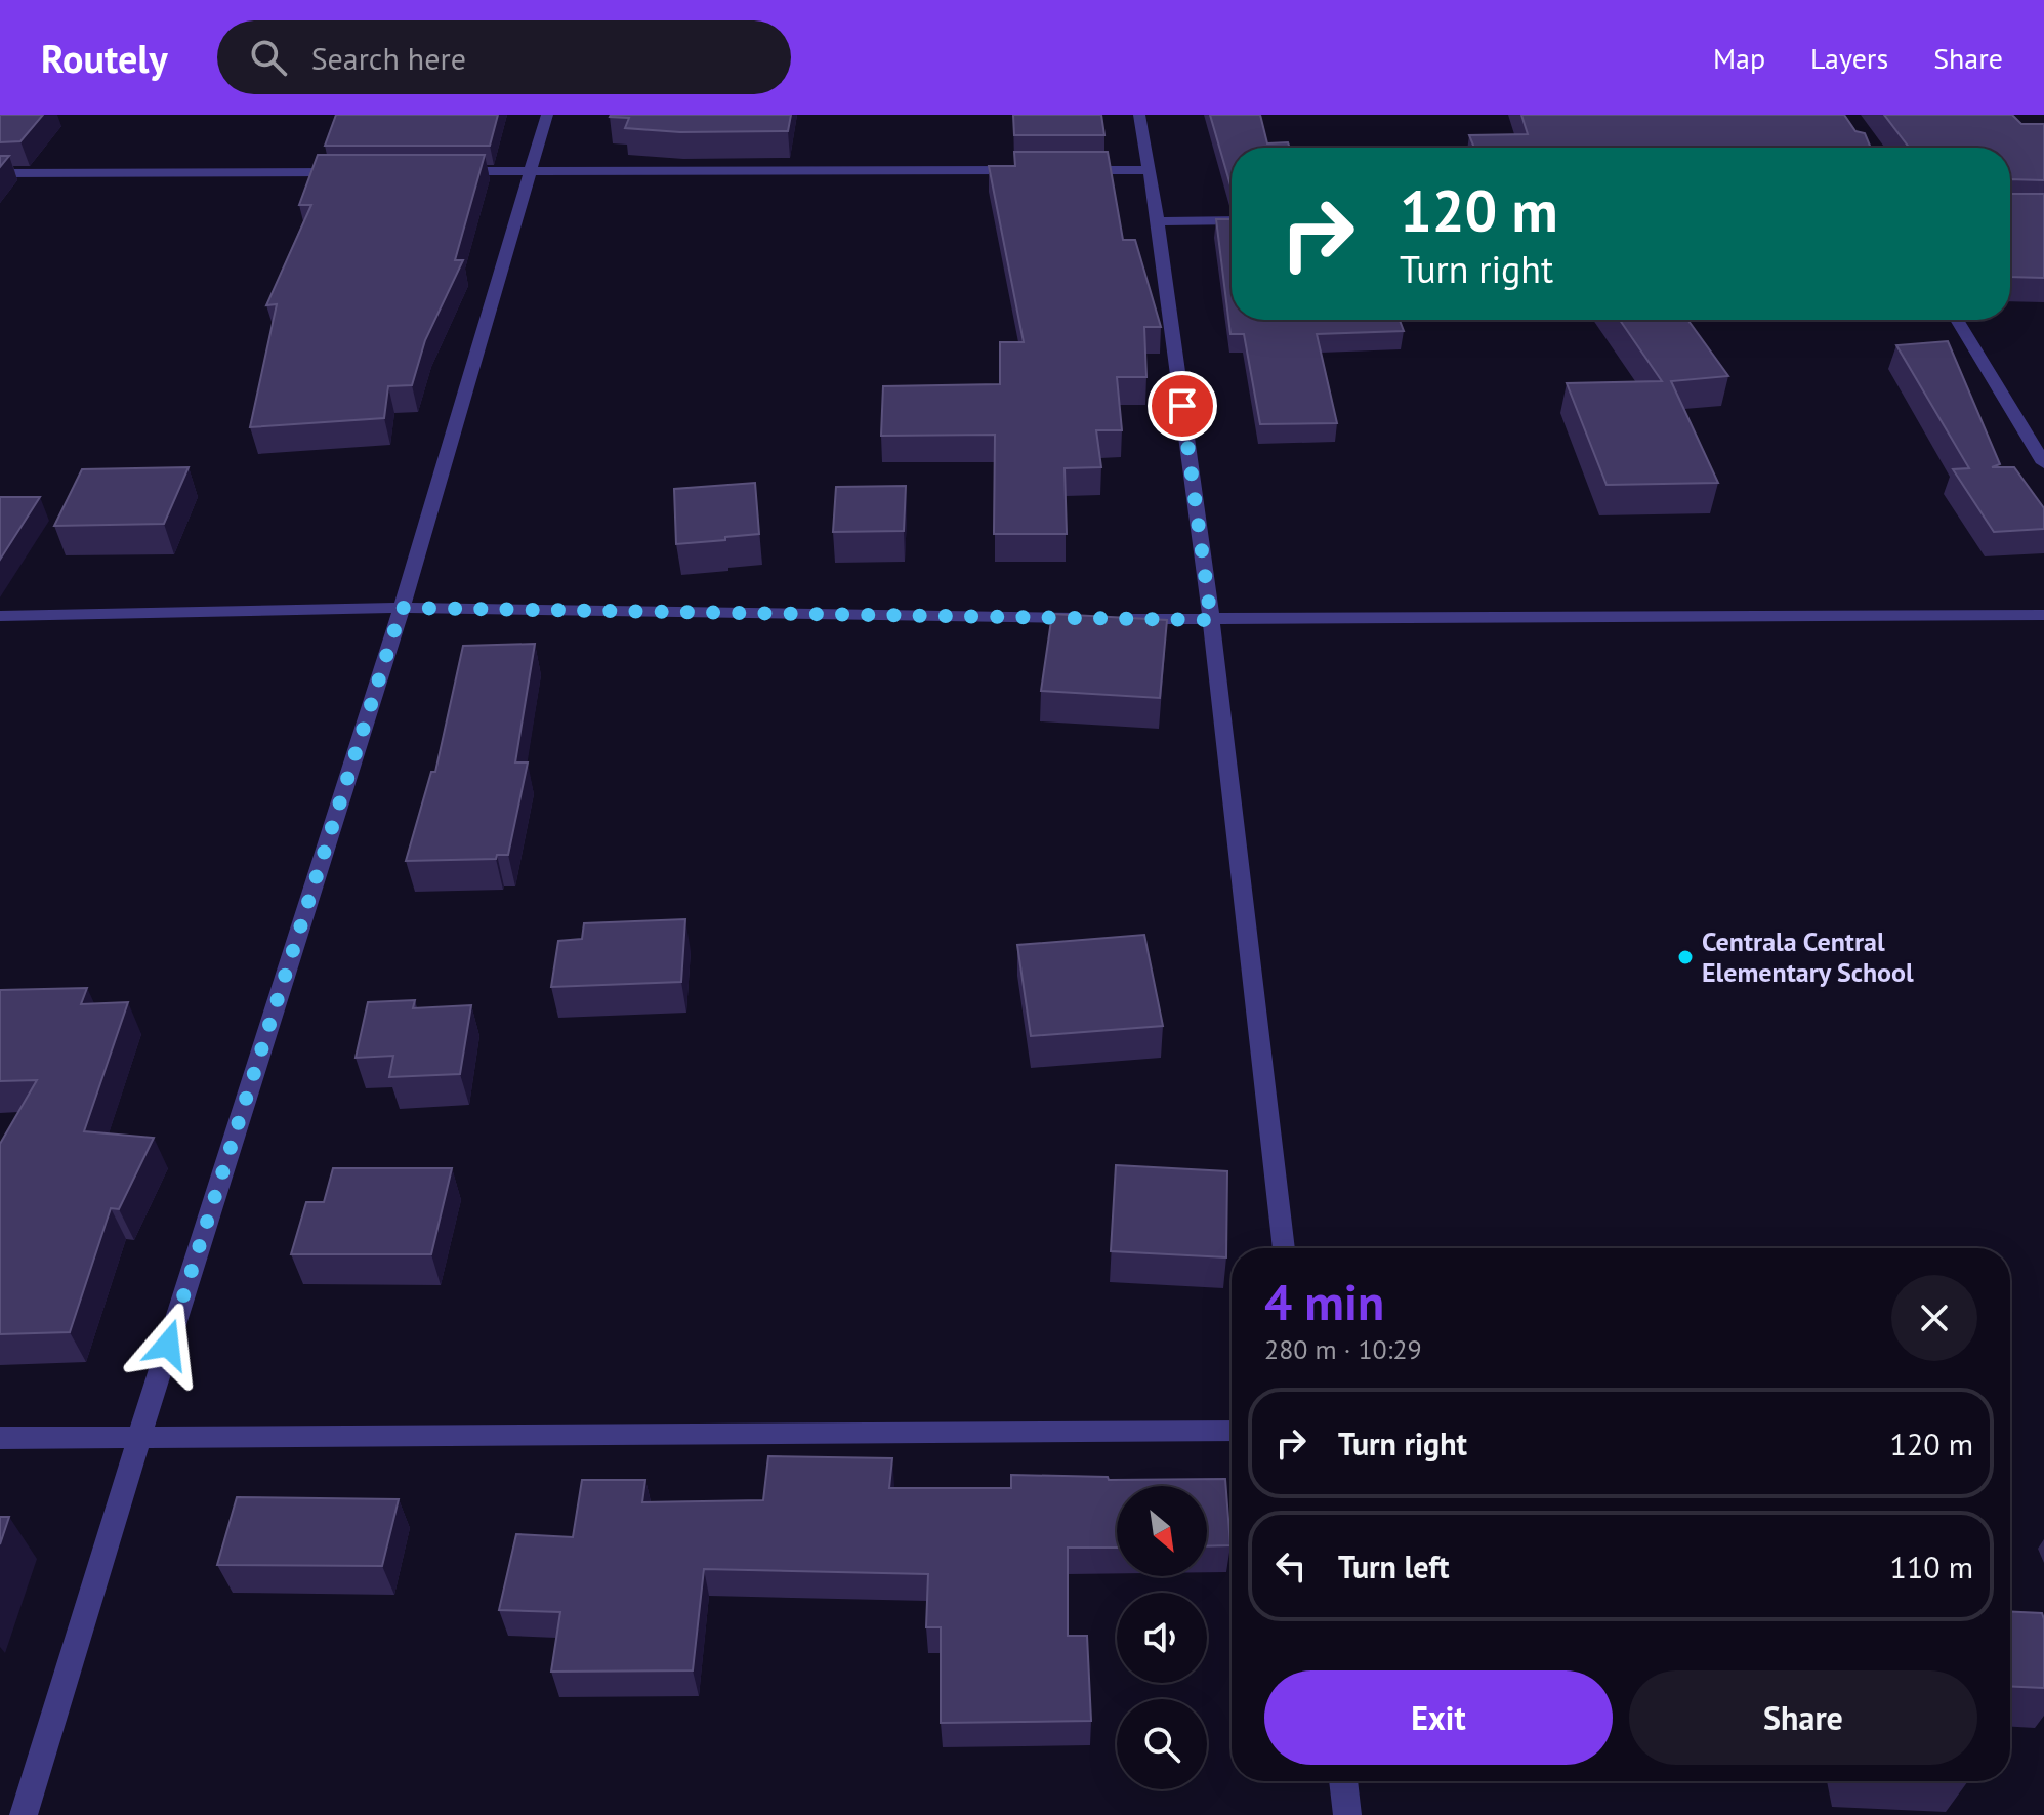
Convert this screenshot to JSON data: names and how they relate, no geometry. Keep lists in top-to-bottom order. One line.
{"places":["Centrala Central Elementary School"],"north":"bottom right","page":{"header":"Routely","search":"Search here","nav":["Map","Layers","Share"],"turn":["120 m","Turn right"],"heading":["4 min","280 m · 10:29"],"list":[{"name":"Turn right","value":"120 m"},{"name":"Turn left","value":"110 m"}],"buttons":["Exit","Share"]}}
